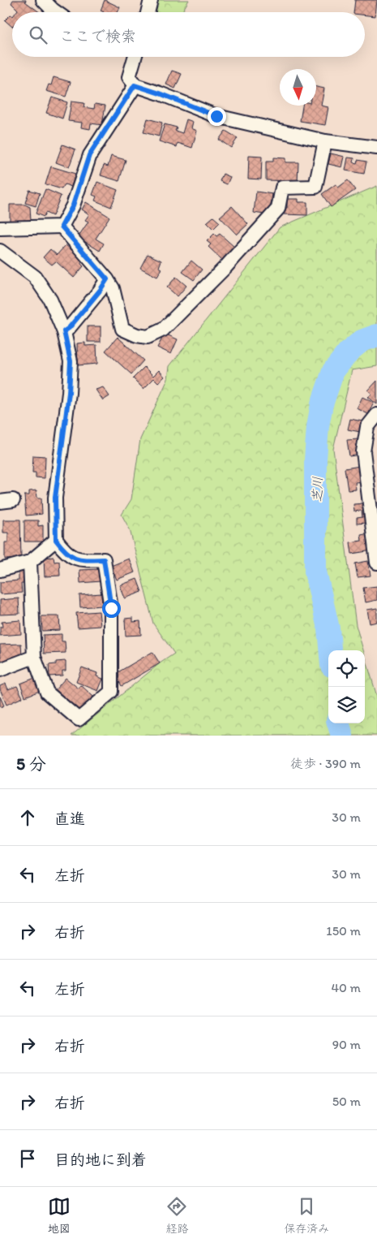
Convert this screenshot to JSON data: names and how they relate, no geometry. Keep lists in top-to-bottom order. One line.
{"water":["芝川"],"north":"bottom","page":{"search":"ここで検索","heading":["5 分","徒歩 · 390 m"],"list":[["直進","30 m"],["左折","30 m"],["右折","150 m"],["左折","40 m"],["右折","90 m"],["右折","50 m"],"目的地に到着"],"nav":["地図","経路","保存済み"]}}
